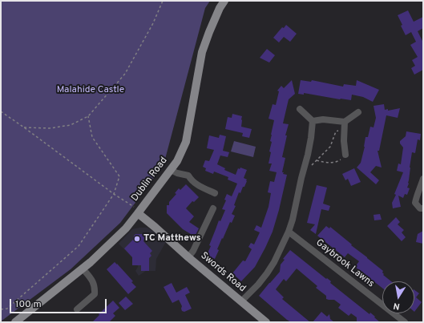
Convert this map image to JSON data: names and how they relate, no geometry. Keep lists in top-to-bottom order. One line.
{"streets":{"main road":["Dublin Road","Swords Road"],"street":["Gaybrook Lawns"]},"crossings":[["Dublin Road","Swords Road"]],"parks":["Malahide Castle"],"places":["TC Matthews"],"scale_bar":"100 m","north":"bottom"}
